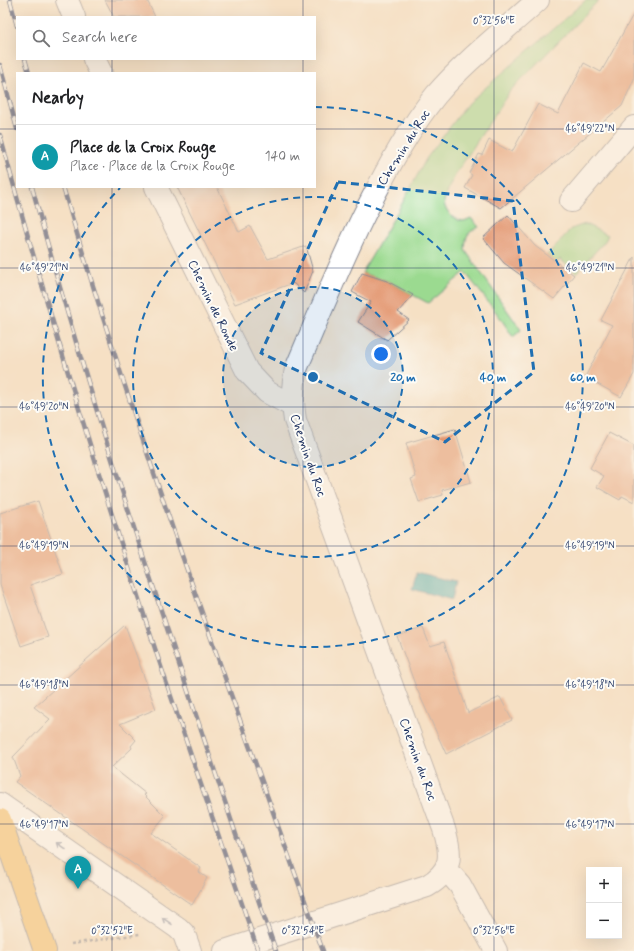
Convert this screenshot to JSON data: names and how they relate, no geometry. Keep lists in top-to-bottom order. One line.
{"streets":{"street":["Chemin du Roc","Chemin de Ronde"]},"crossings":[["Chemin du Roc","Chemin de Ronde"]],"page":{"search":"Search here","heading":"Nearby","list":[{"mark":"A","name":"Place de la Croix Rouge","note":"Place · Place de la Croix Rouge","value":"140 m"}],"pins":"A","map_buttons":["+","−"]},"coordinates":["0°32'56\"E","46°49'22\"N","46°49'21\"N","46°49'20\"N","46°49'19\"N","46°49'18\"N","46°49'17\"N","0°32'52\"E","0°32'54\"E"],"rings":["20 m","40 m","60 m"]}
